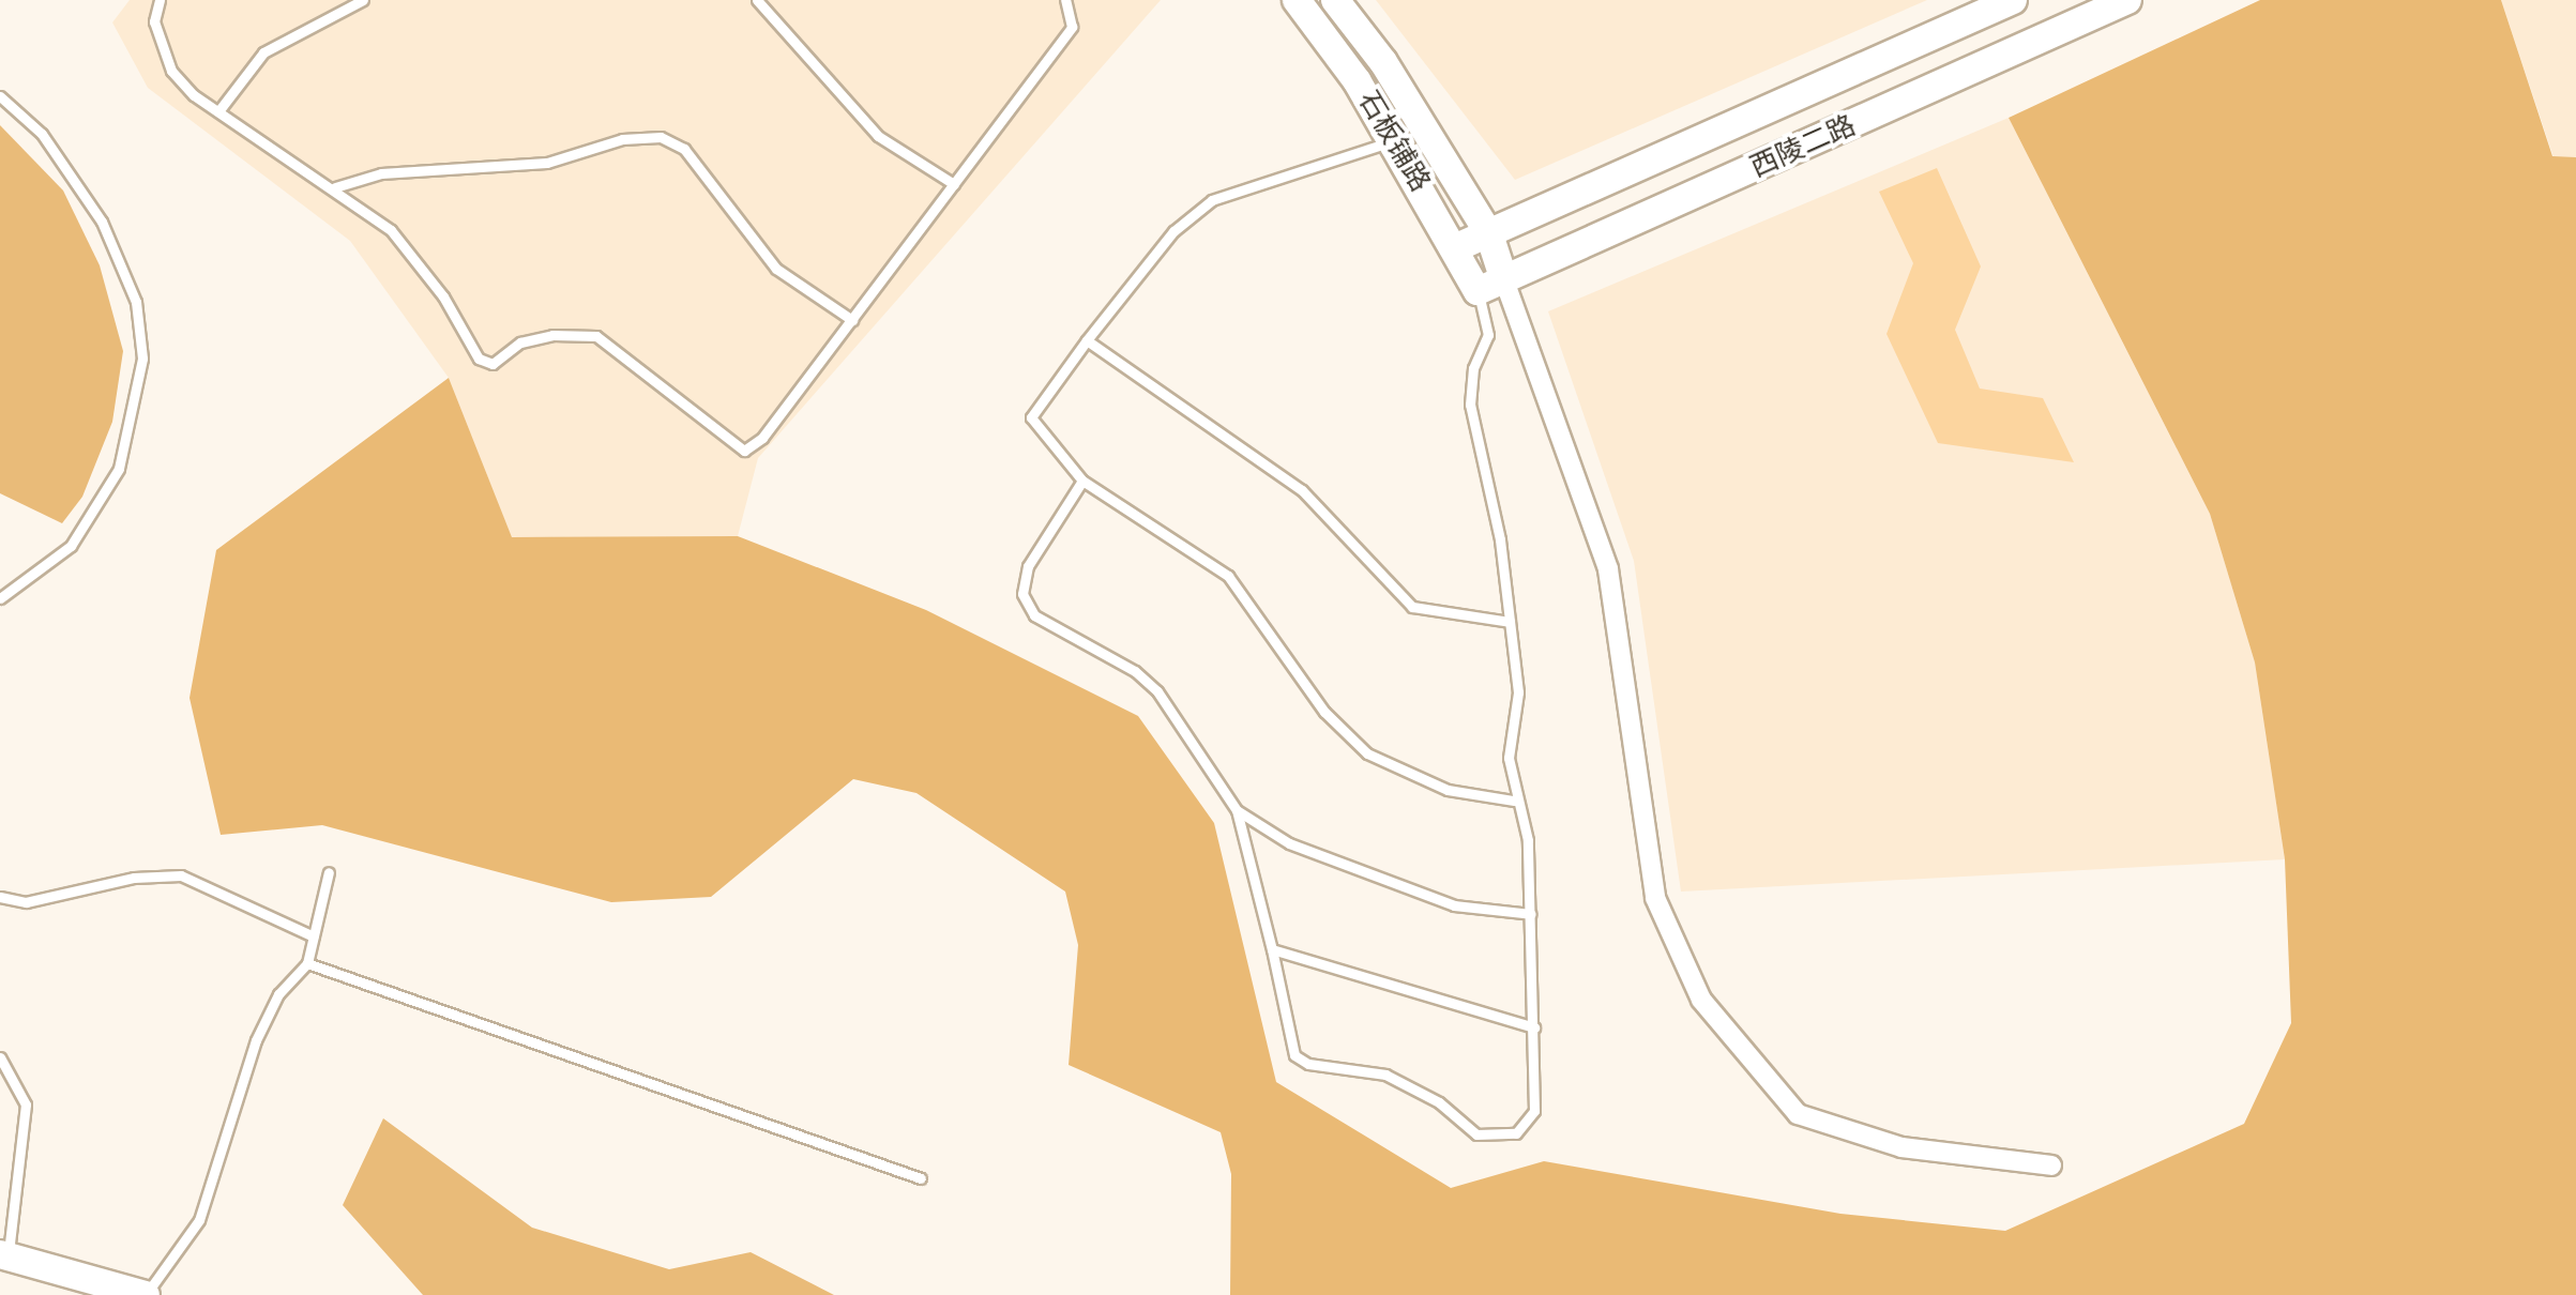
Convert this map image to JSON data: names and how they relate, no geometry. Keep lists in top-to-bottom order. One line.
{"streets":{"main road":["石板铺路","西陵二路"]},"crossings":[["石板铺路","西陵二路"]]}
